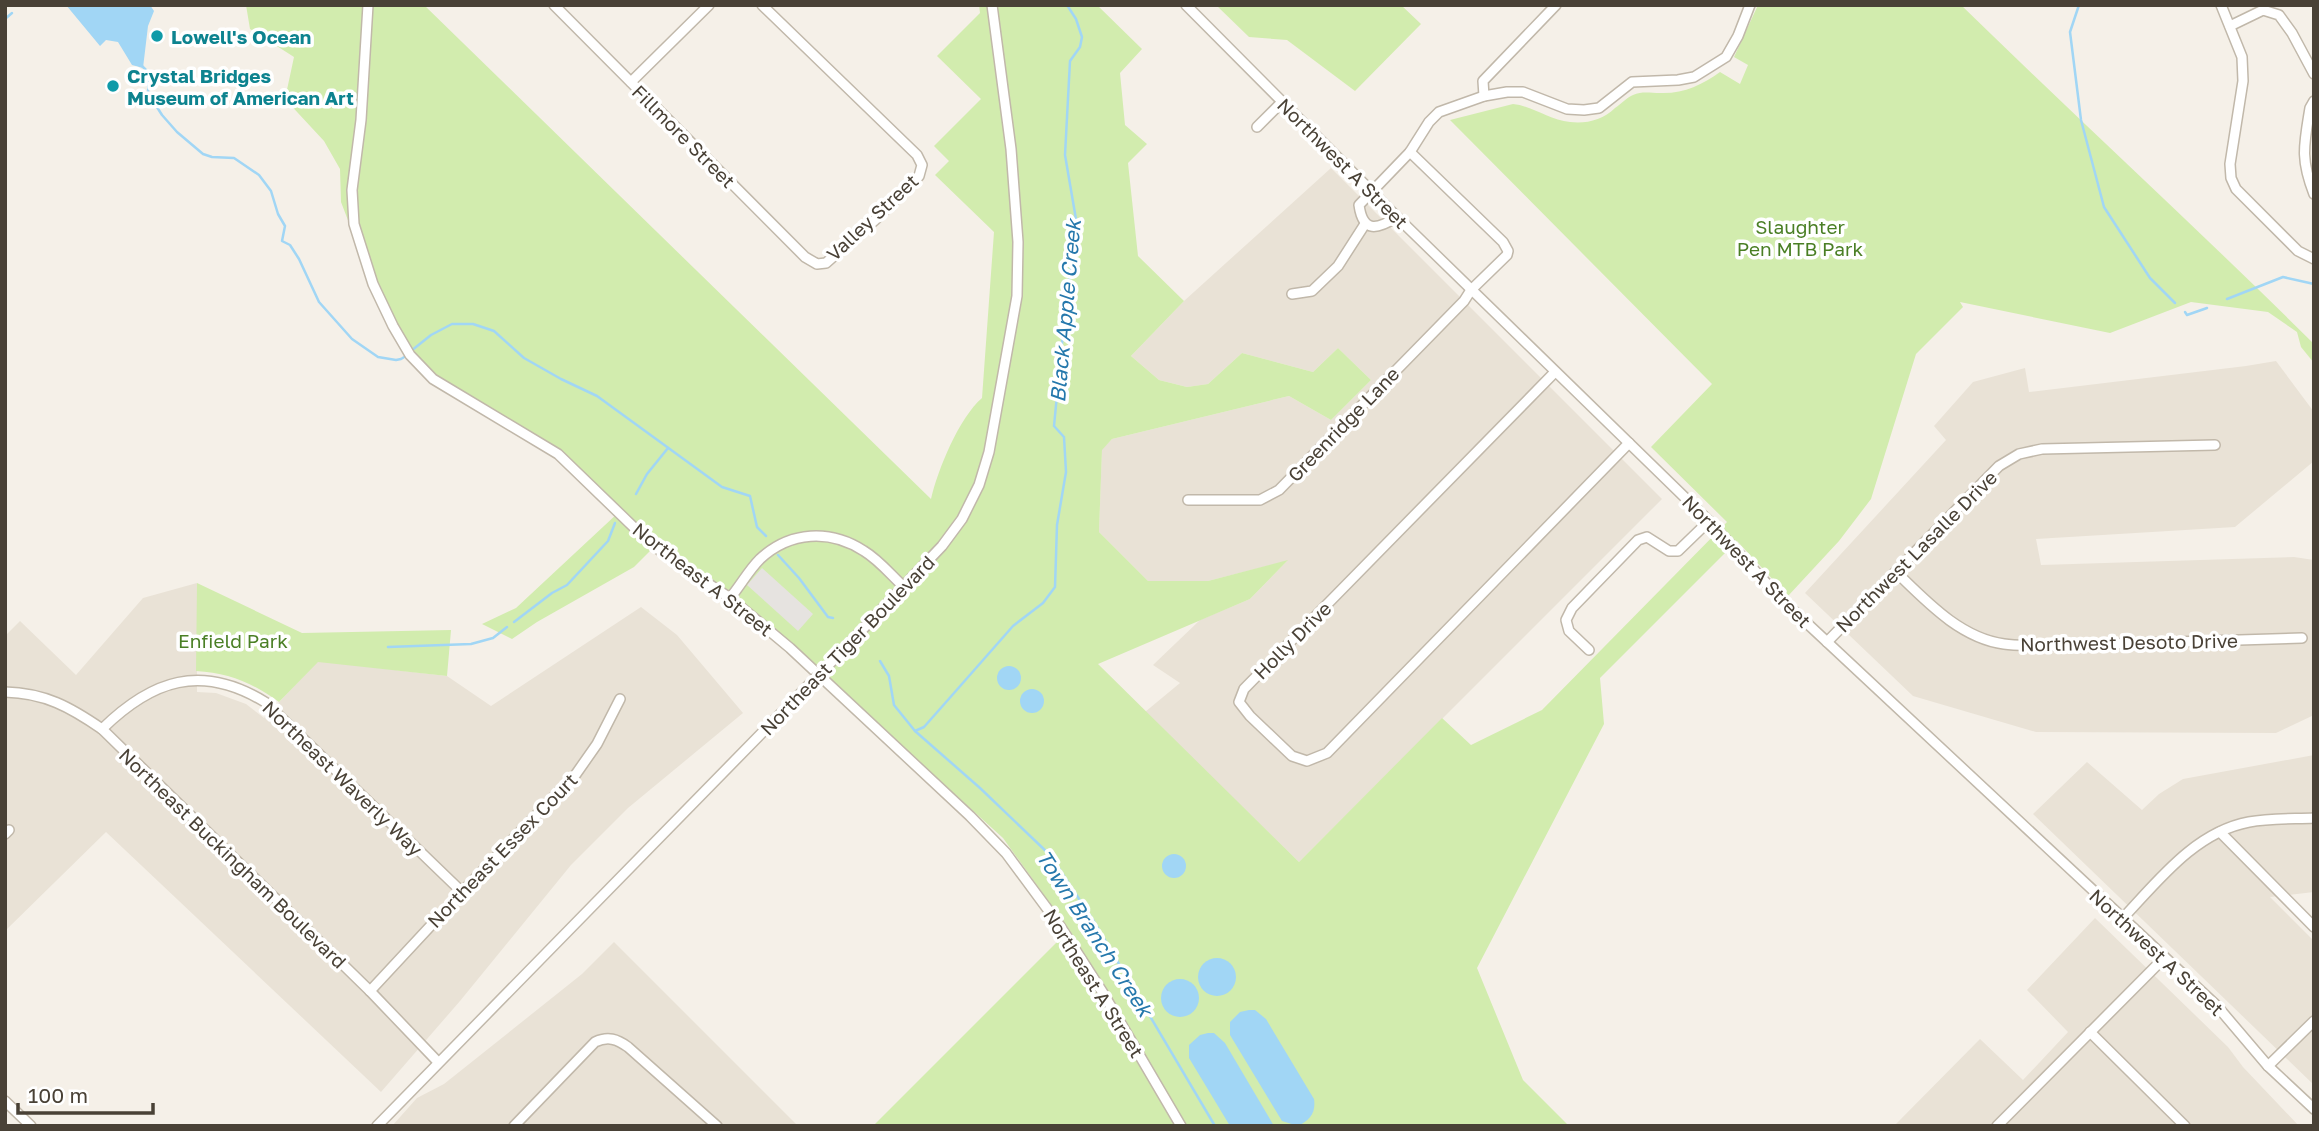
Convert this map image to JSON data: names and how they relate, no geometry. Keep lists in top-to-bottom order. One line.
{"streets":{"street":["Fillmore Street","Northwest A Street","Valley Street","Greenridge Lane","Northwest Lasalle Drive","Northeast A Street","Holly Drive","Northwest Desoto Drive","Northeast Tiger Boulevard","Northeast Waverly Way","Northeast Essex Court","Northeast Buckingham Boulevard"]},"crossings":[["Fillmore Street","Valley Street"],["Northwest A Street","Greenridge Lane"],["Northwest A Street","Northwest Lasalle Drive"],["Northwest A Street","Holly Drive"],["Northwest Lasalle Drive","Northwest Desoto Drive"],["Northeast Tiger Boulevard","Northeast Buckingham Boulevard"],["Northeast Waverly Way","Northeast Essex Court"],["Northeast Waverly Way","Northeast Buckingham Boulevard"],["Northeast Essex Court","Northeast Buckingham Boulevard"]],"water":["Black Apple Creek","Town Branch Creek"],"parks":["Slaughter Pen MTB Park","Enfield Park"],"places":["Lowell's Ocean","Crystal Bridges Museum of American Art"],"scale_bar":"100 m"}
